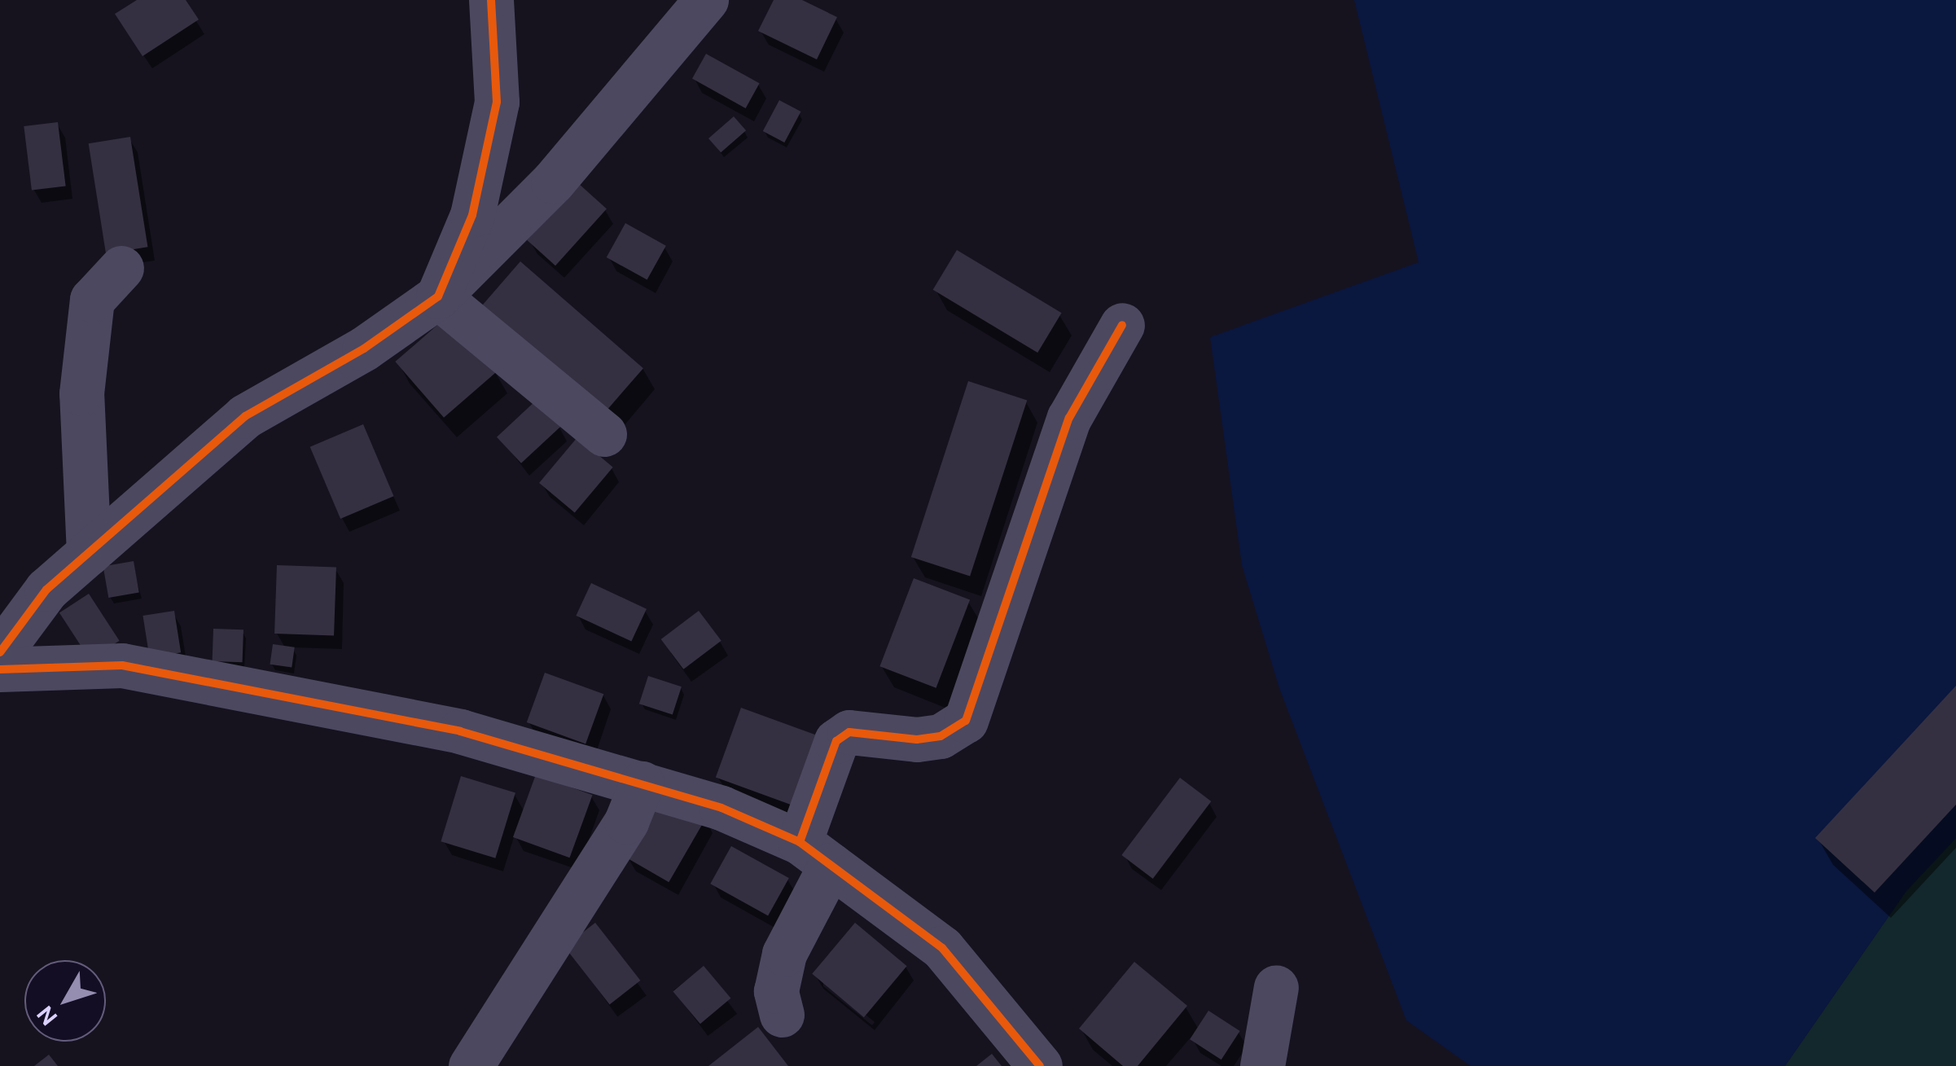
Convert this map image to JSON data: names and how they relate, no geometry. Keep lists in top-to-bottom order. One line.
{"north":"bottom left"}
